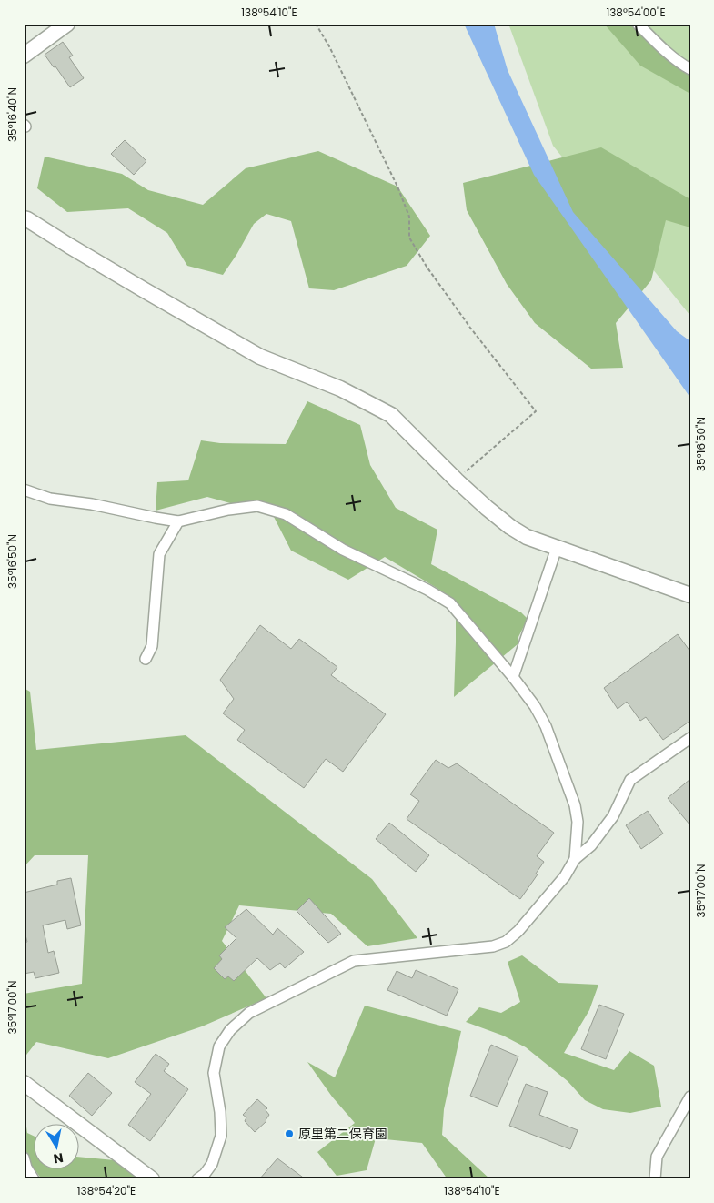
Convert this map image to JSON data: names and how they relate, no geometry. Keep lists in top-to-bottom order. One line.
{"places":["原里第二保育園"],"north":"bottom","coordinates":["138°54'10\"E","138°54'00\"E","35°16'40\"N","35°16'50\"N","35°17'00\"N","138°54'20\"E"]}
